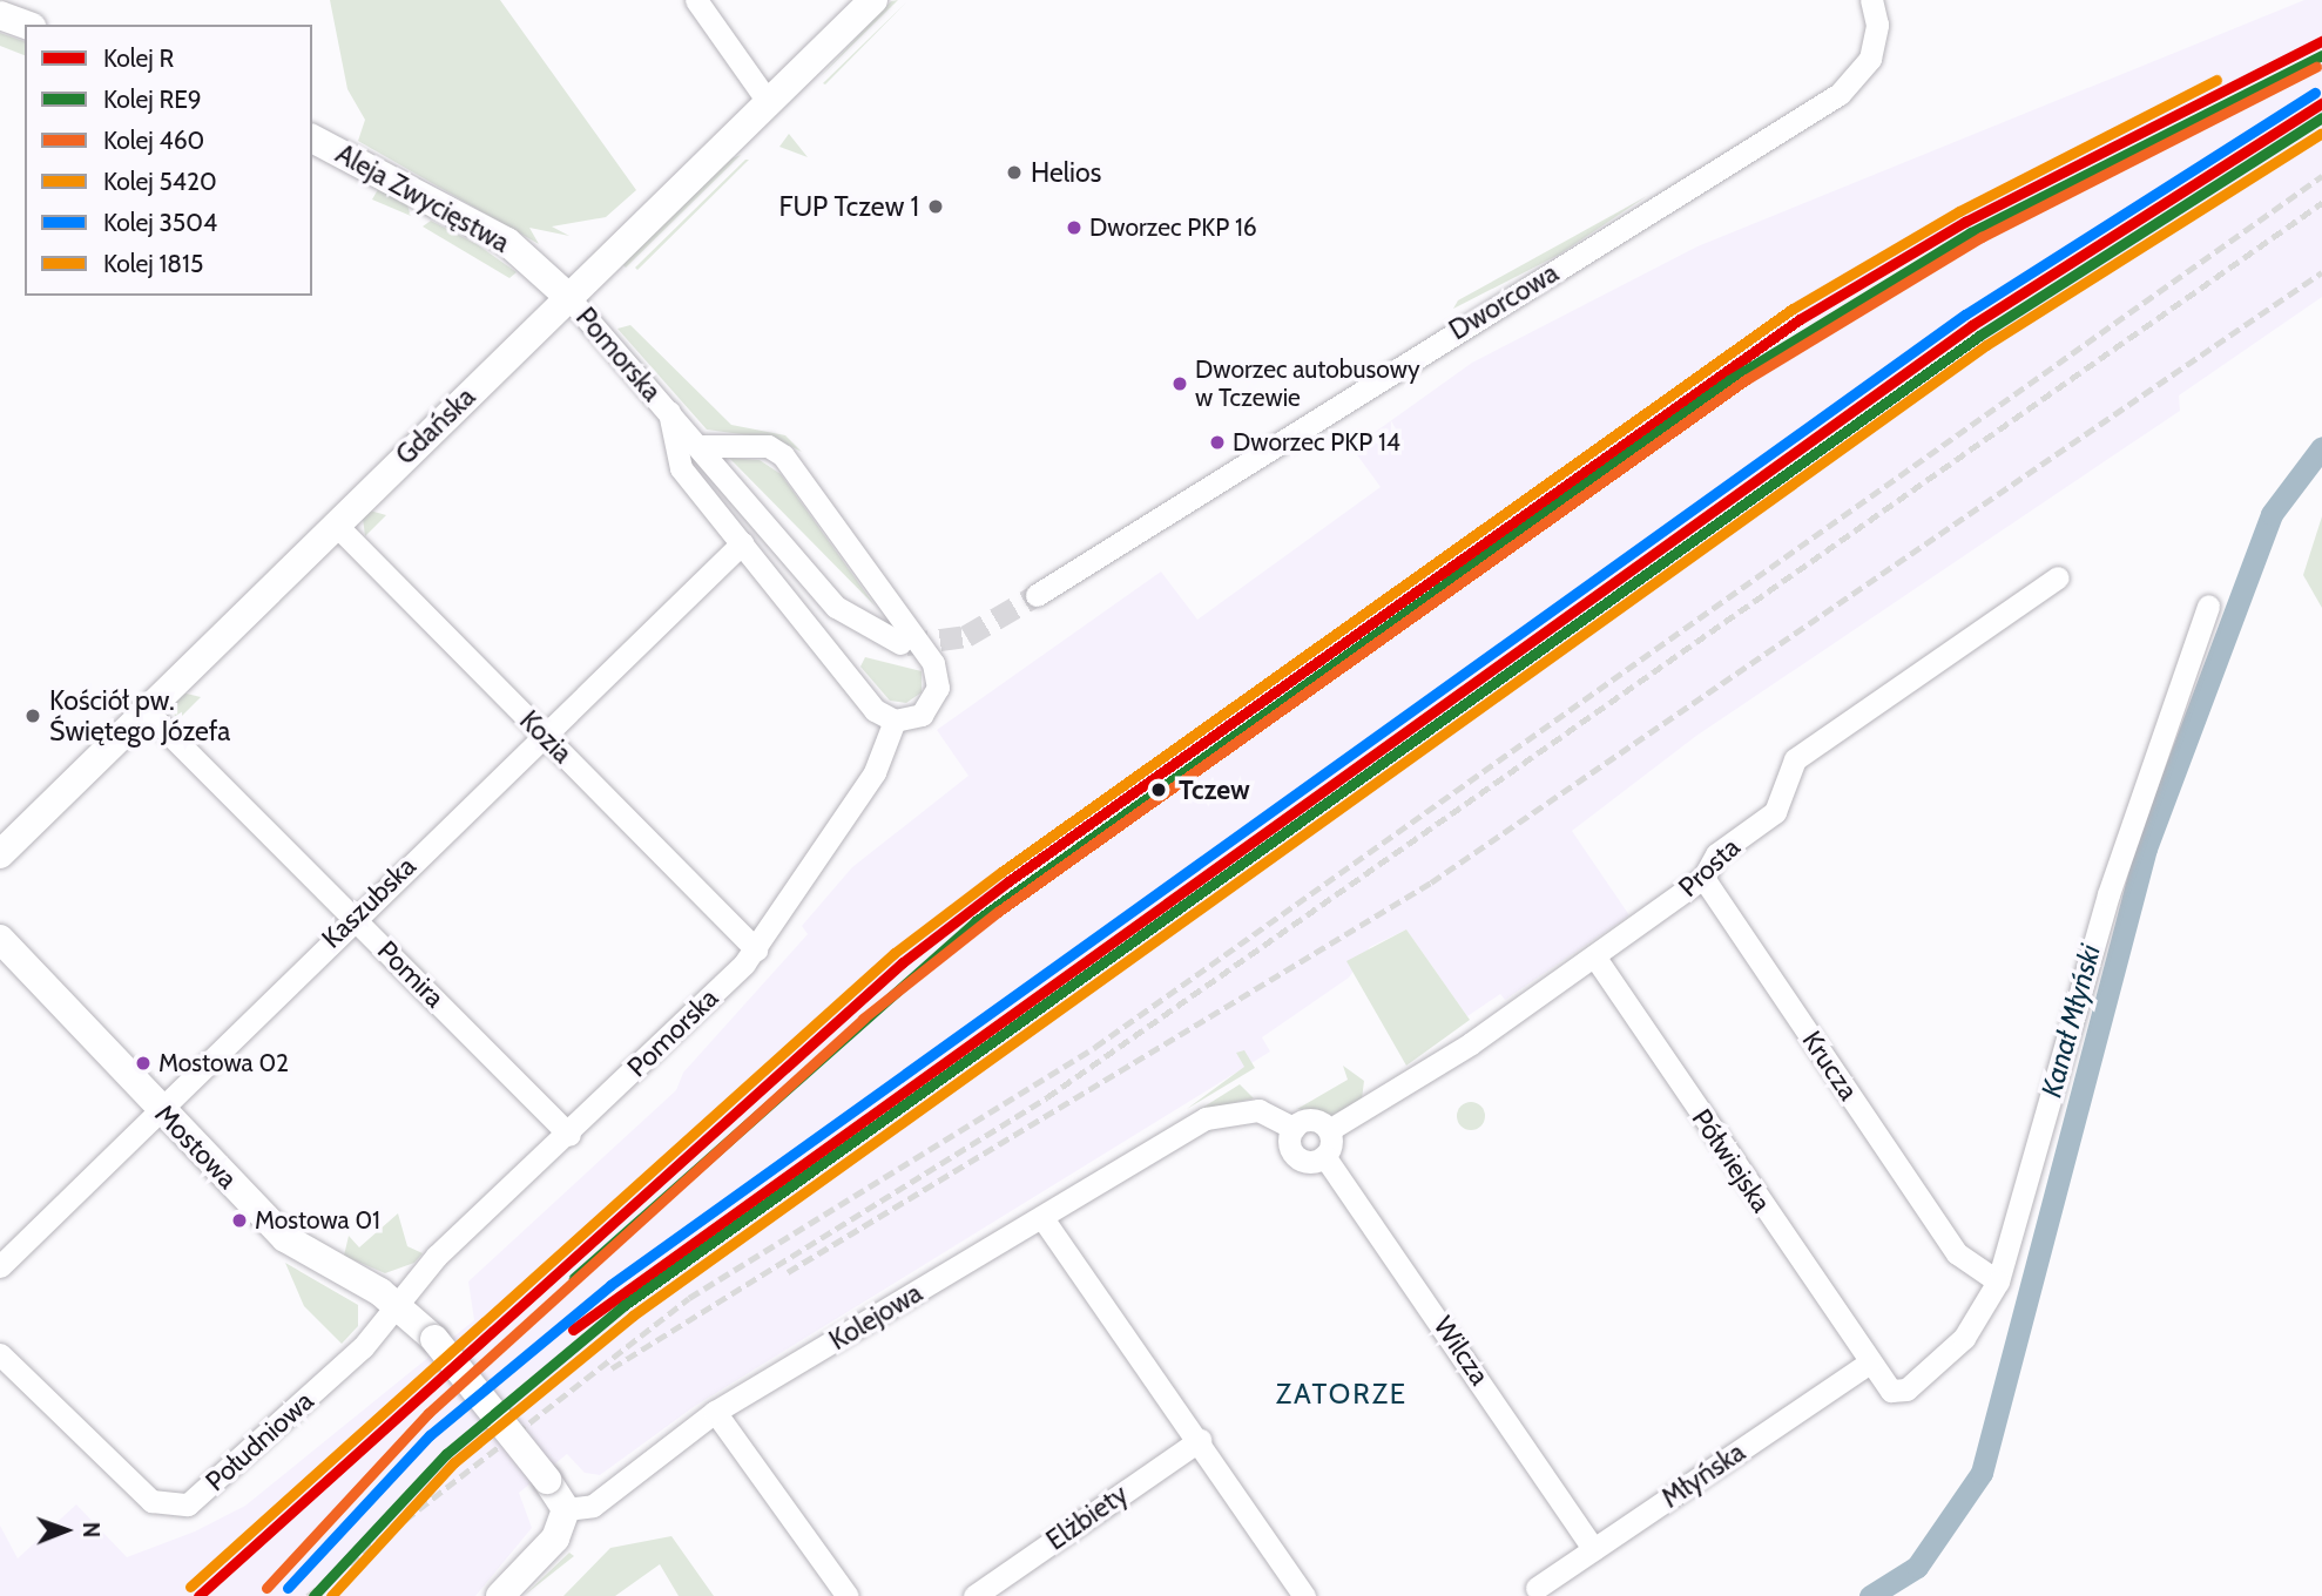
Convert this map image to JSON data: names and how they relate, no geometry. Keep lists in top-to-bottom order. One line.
{"streets":{"street":["Aleja Zwycięstwa","Dworcowa","Pomorska","Gdańska","Kozia","Prosta","Kaszubska","Pomira","Krucza","Mostowa","Półwiejska","Kolejowa","Wilcza","Południowa","Młyńska","Elżbiety"]},"crossings":[["Aleja Zwycięstwa","Pomorska"],["Aleja Zwycięstwa","Gdańska"],["Pomorska","Gdańska"],["Pomorska","Kozia"],["Pomorska","Kaszubska"],["Pomorska","Pomira"],["Pomorska","Mostowa"],["Pomorska","Południowa"],["Gdańska","Kozia"],["Gdańska","Pomira"],["Kozia","Kaszubska"],["Prosta","Krucza"],["Prosta","Półwiejska"],["Prosta","Kolejowa"],["Prosta","Wilcza"],["Kaszubska","Pomira"],["Kaszubska","Mostowa"],["Krucza","Półwiejska"],["Mostowa","Kolejowa"],["Mostowa","Południowa"],["Półwiejska","Młyńska"],["Kolejowa","Wilcza"],["Wilcza","Młyńska"]],"districts":["ZATORZE"],"water":["Kanał Młyński"],"places":["Helios","FUP Tczew 1","Dworzec PKP 16","Dworzec autobusowy w Tczewie","Dworzec PKP 14","Kościół pw. Świętego Józefa","Tczew","Mostowa 02","Mostowa 01"],"lines":["rail line R","rail line RE9","rail line 460","rail line 5420","rail line 3504","rail line 1815"],"legend":["Kolej R","Kolej RE9","Kolej 460","Kolej 5420","Kolej 3504","Kolej 1815"],"north":"right"}
